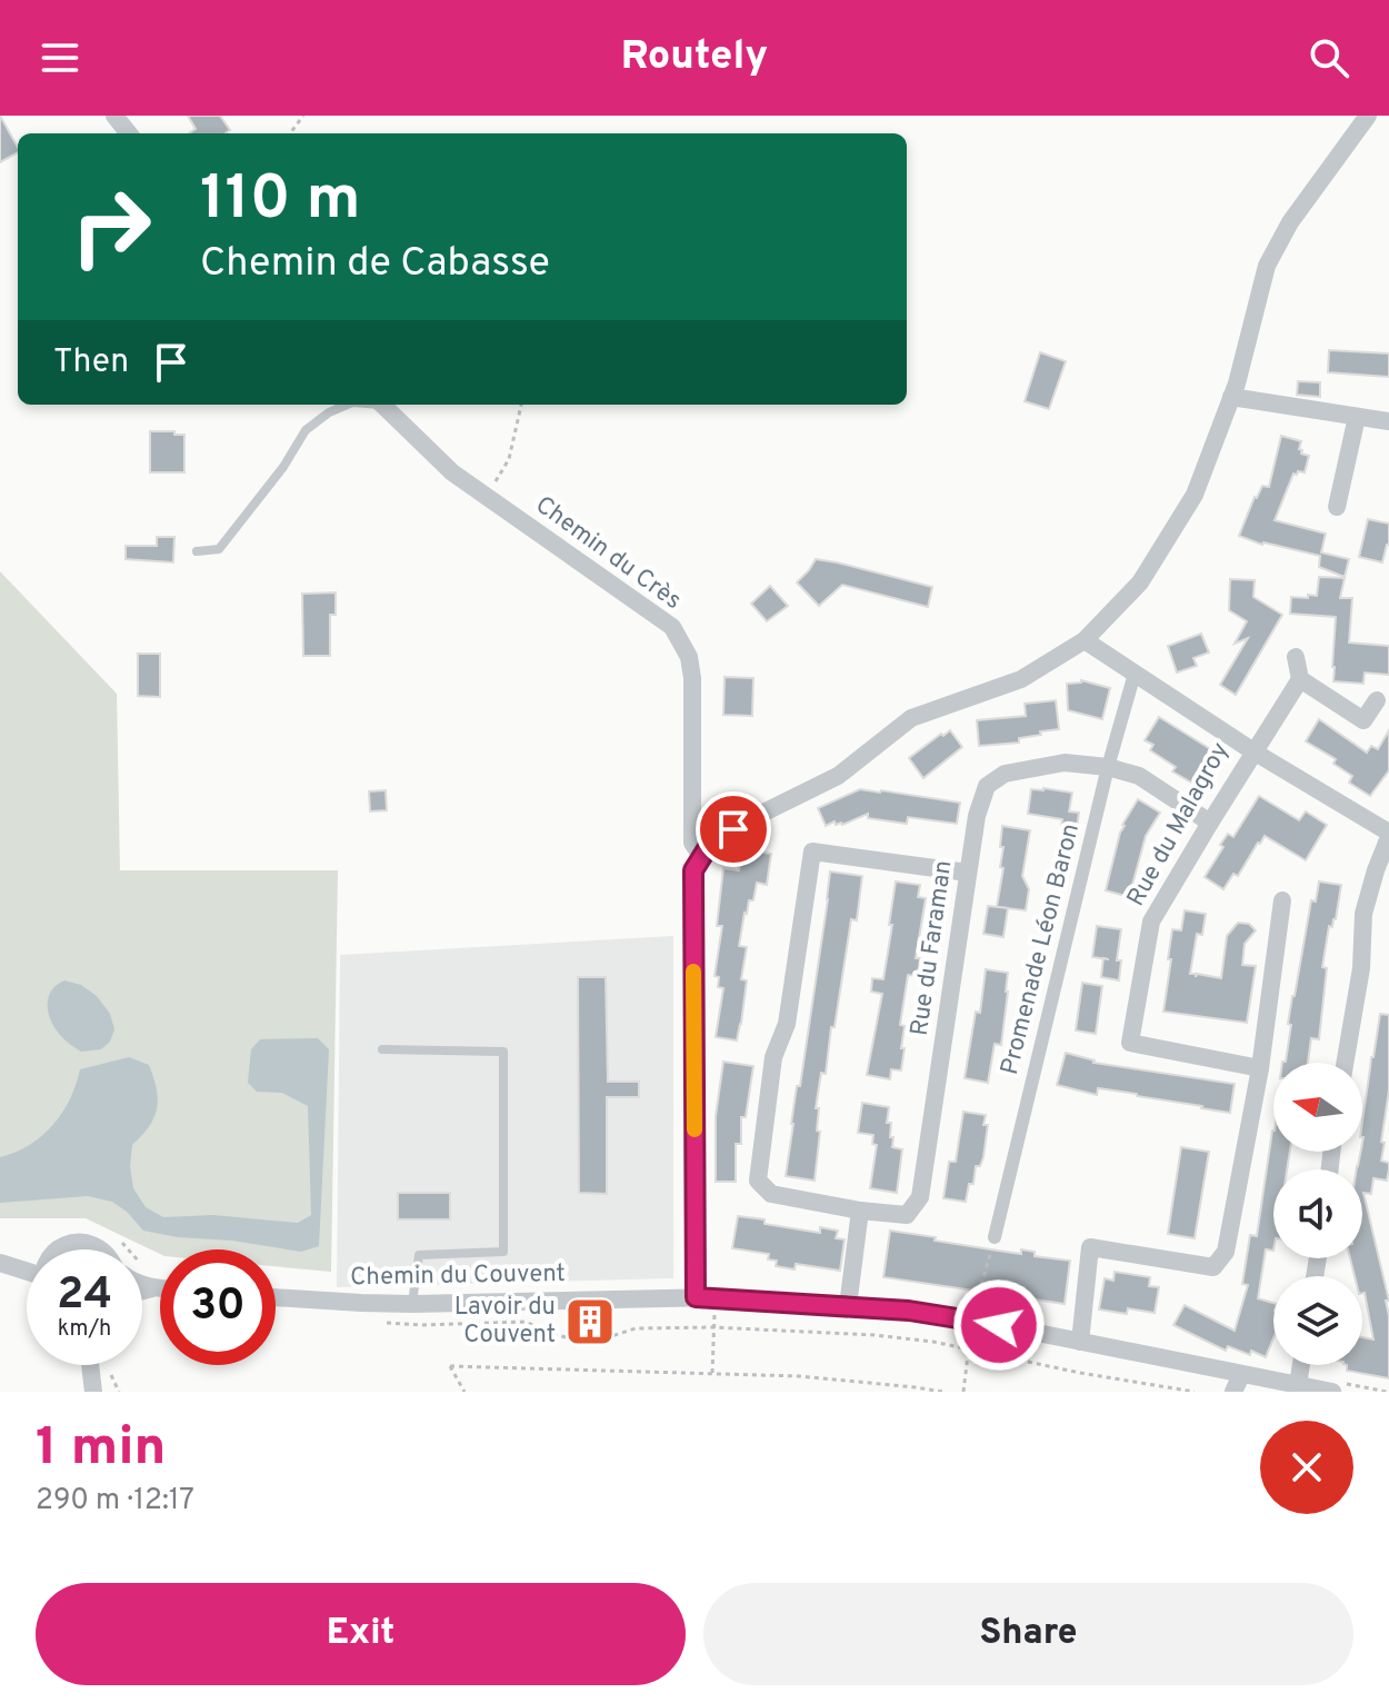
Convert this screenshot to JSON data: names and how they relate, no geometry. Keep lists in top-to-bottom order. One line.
{"streets":{"street":["Chemin du Crès","Rue du Malagroy","Rue du Faraman","Promenade Léon Baron","Chemin du Couvent"]},"crossings":[["Rue du Malagroy","Rue du Faraman"],["Rue du Malagroy","Promenade Léon Baron"],["Rue du Faraman","Promenade Léon Baron"]],"places":{"building":["Lavoir du Couvent"]},"north":"left","page":{"header":"Routely","turn":["110 m","Chemin de Cabasse"],"then":"Then","speed":"24 km/h","limit":"30","heading":["1 min","290 m · 12:17"],"buttons":["Exit","Share"]}}
